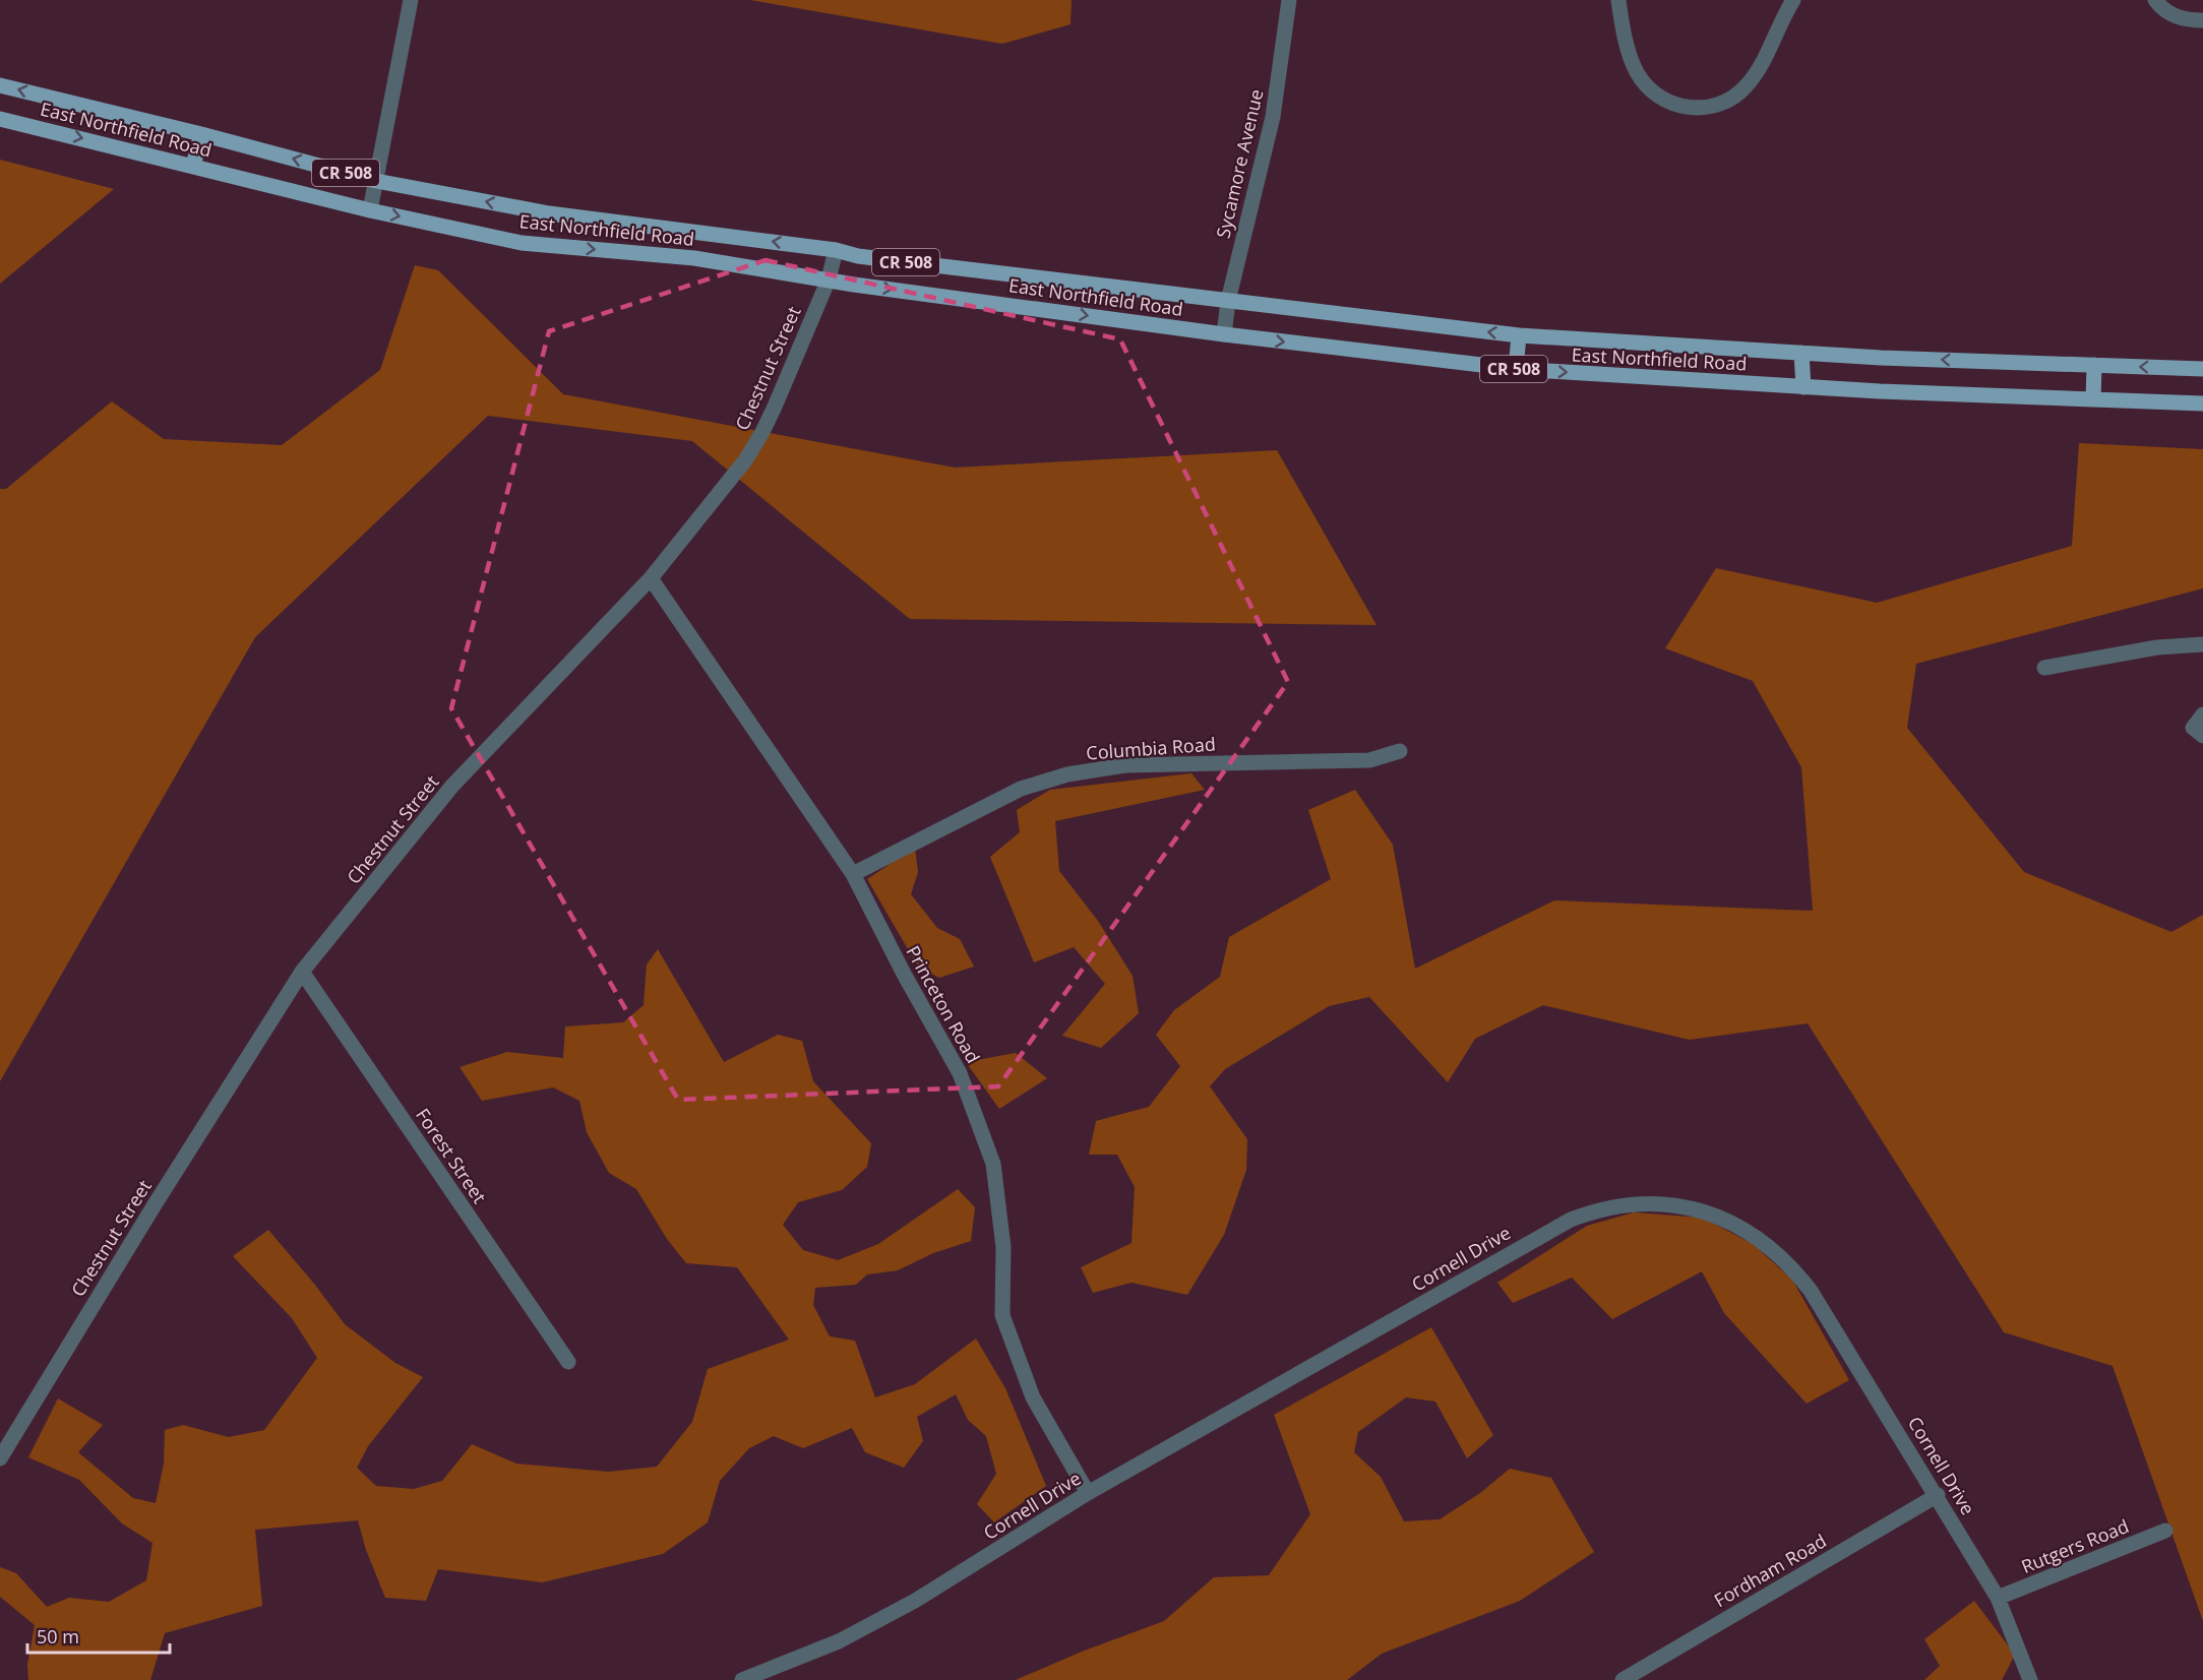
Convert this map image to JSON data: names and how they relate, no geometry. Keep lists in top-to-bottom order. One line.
{"streets":{"main road":["East Northfield Road","CR 508"],"street":["Sycamore Avenue","Chestnut Street","Columbia Road","Princeton Road","Forest Street","Cornell Drive","Rutgers Road","Fordham Road"]},"crossings":[["East Northfield Road","Sycamore Avenue"],["East Northfield Road","Chestnut Street"],["Chestnut Street","Princeton Road"],["Chestnut Street","Forest Street"],["Columbia Road","Princeton Road"],["Princeton Road","Cornell Drive"],["Cornell Drive","Rutgers Road"],["Cornell Drive","Fordham Road"]],"scale_bar":"50 m"}
